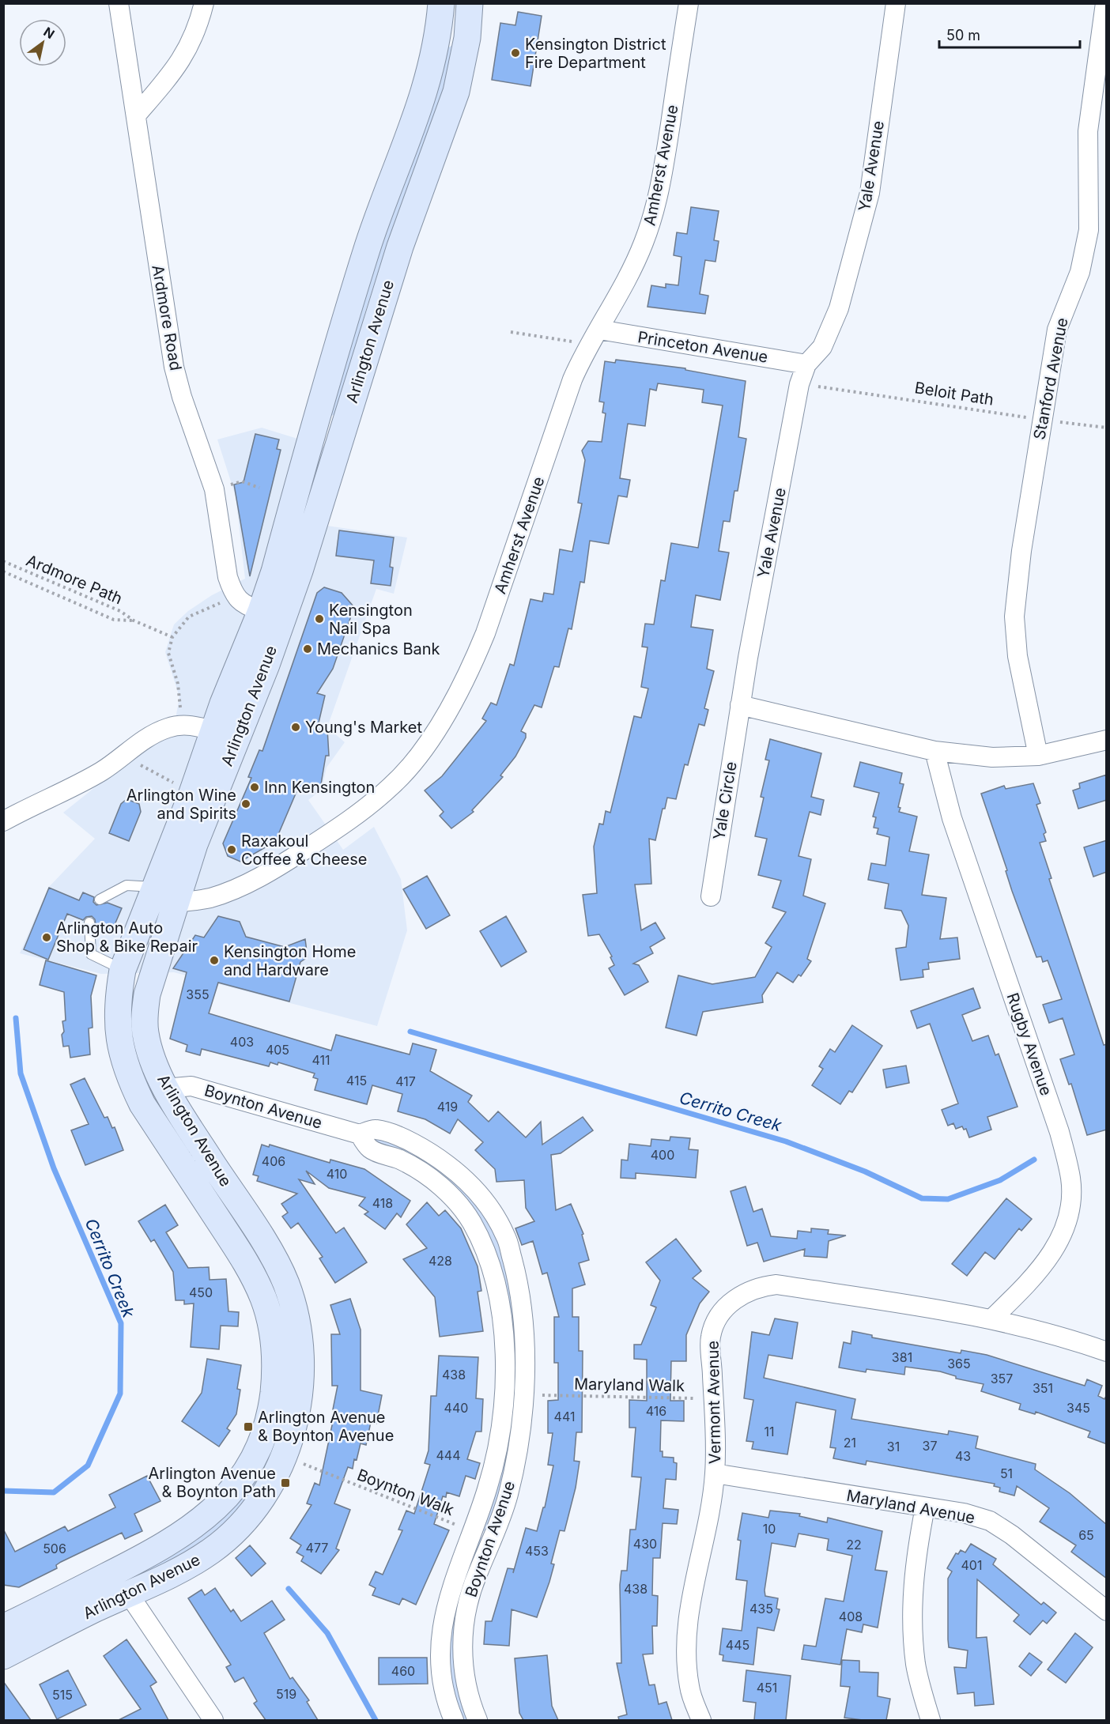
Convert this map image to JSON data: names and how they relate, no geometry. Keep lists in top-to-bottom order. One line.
{"streets":{"main road":["Arlington Avenue"],"street":["Amherst Avenue","Yale Avenue","Ardmore Road","Princeton Avenue","Stanford Avenue","Yale Circle","Rugby Avenue","Boynton Avenue","Vermont Avenue","Maryland Avenue"],"path":["Beloit Path","Ardmore Path","Maryland Walk","Boynton Walk"]},"crossings":[["Amherst Avenue","Arlington Avenue"],["Amherst Avenue","Princeton Avenue"],["Yale Avenue","Princeton Avenue"],["Yale Avenue","Beloit Path"],["Yale Avenue","Yale Circle"],["Arlington Avenue","Boynton Avenue"],["Stanford Avenue","Beloit Path"],["Rugby Avenue","Vermont Avenue"],["Boynton Avenue","Boynton Walk"],["Maryland Walk","Vermont Avenue"],["Vermont Avenue","Maryland Avenue"]],"water":["Cerrito Creek"],"places":{"other":["Kensington District Fire Department","Kensington Nail Spa","Mechanics Bank","Young's Market","Inn Kensington","Arlington Wine and Spirits","Raxakoul Coffee & Cheese","Arlington Auto Shop & Bike Repair","Kensington Home and Hardware"],"transit":["Arlington Avenue & Boynton Avenue","Arlington Avenue & Boynton Path"]},"house_numbers":["355","403","405","411","415","417","419","400","406","410","418","428","450","381","365","438","357","351","440","345","416","441","11","21","37","31","444","43","51","10","65","430","22","477","506","453","401","438","435","408","445","460","451","519","515"],"scale_bar":"50 m","north":"top right"}
